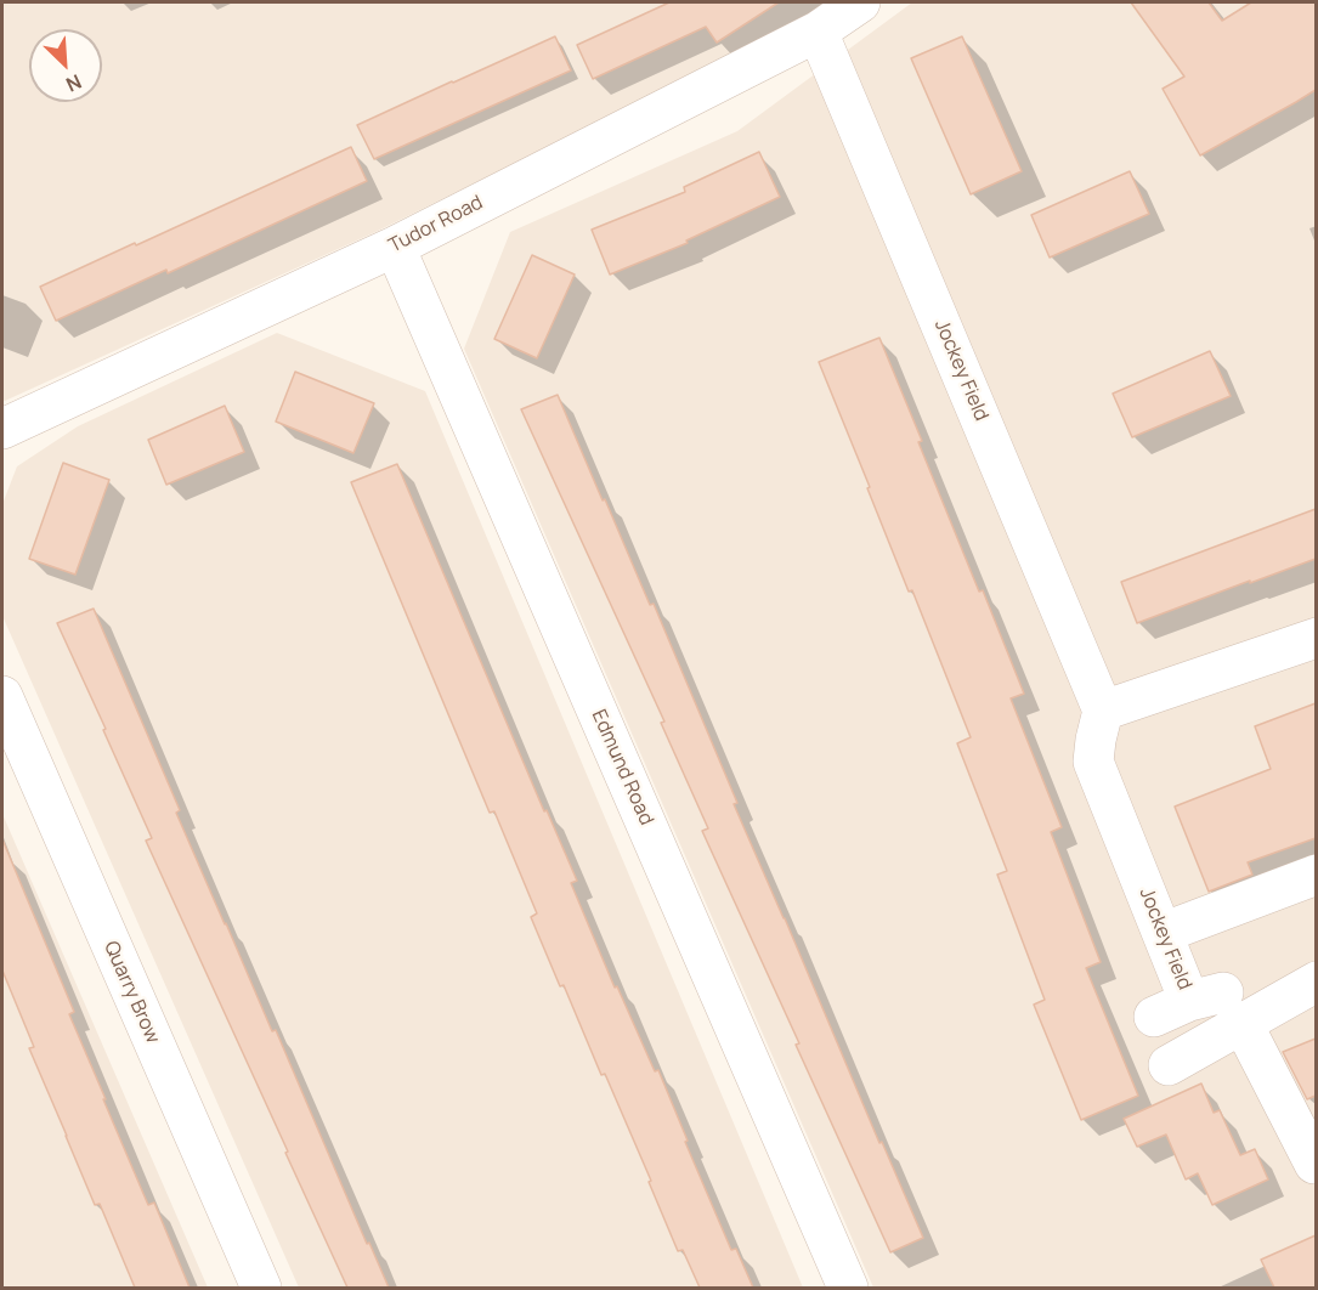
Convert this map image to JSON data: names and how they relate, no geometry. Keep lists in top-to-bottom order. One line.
{"streets":{"street":["Tudor Road","Jockey Field","Edmund Road","Quarry Brow"]},"crossings":[["Tudor Road","Jockey Field"],["Tudor Road","Edmund Road"]],"north":"bottom right"}
